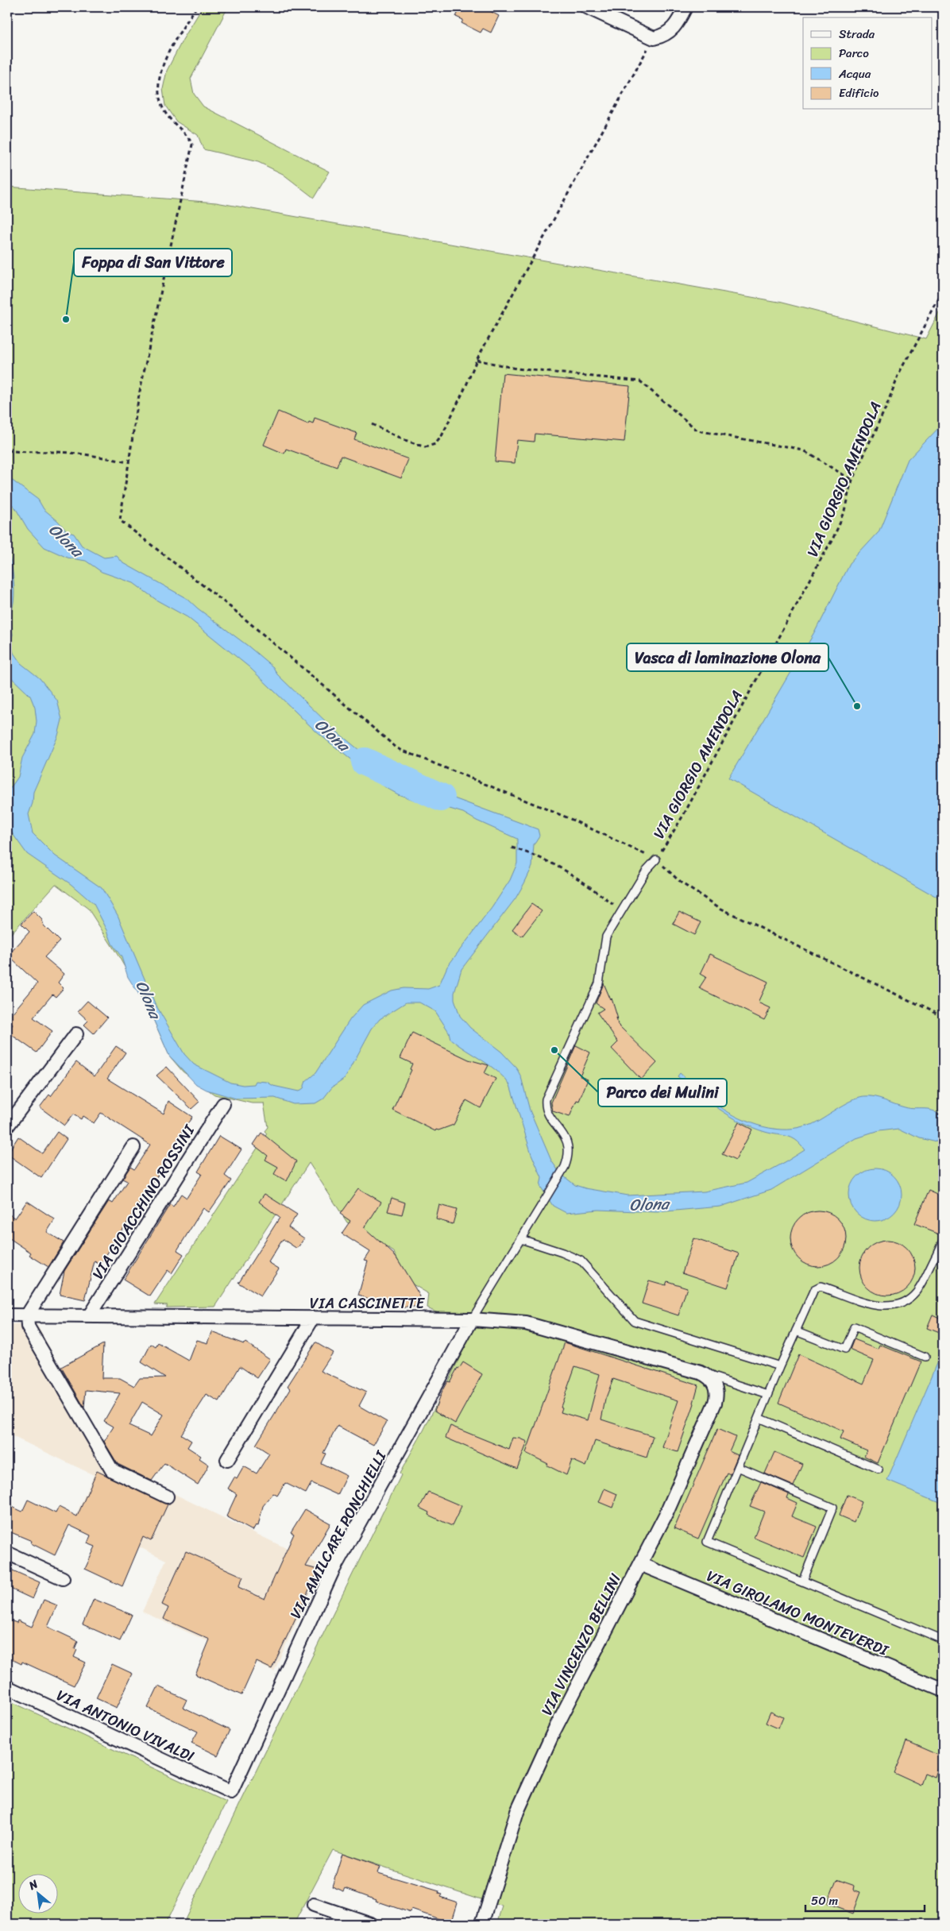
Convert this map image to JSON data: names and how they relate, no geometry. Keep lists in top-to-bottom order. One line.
{"streets":{"street":["VIA GIOACCHINO ROSSINI","VIA CASCINETTE","VIA AMILCARE PONCHIELLI","VIA GIROLAMO MONTEVERDI","VIA VINCENZO BELLINI","VIA ANTONIO VIVALDI"],"path":["VIA GIORGIO AMENDOLA"]},"crossings":[["VIA GIOACCHINO ROSSINI","VIA CASCINETTE"],["VIA CASCINETTE","VIA AMILCARE PONCHIELLI"],["VIA CASCINETTE","VIA VINCENZO BELLINI"],["VIA AMILCARE PONCHIELLI","VIA ANTONIO VIVALDI"],["VIA GIROLAMO MONTEVERDI","VIA VINCENZO BELLINI"]],"water":["Olona"],"places":["Foppa di San Vittore","Vasca di laminazione Olona","Parco dei Mulini"],"legend":["Strada","Parco","Acqua","Edificio"],"scale_bar":"50 m","north":"top left"}
